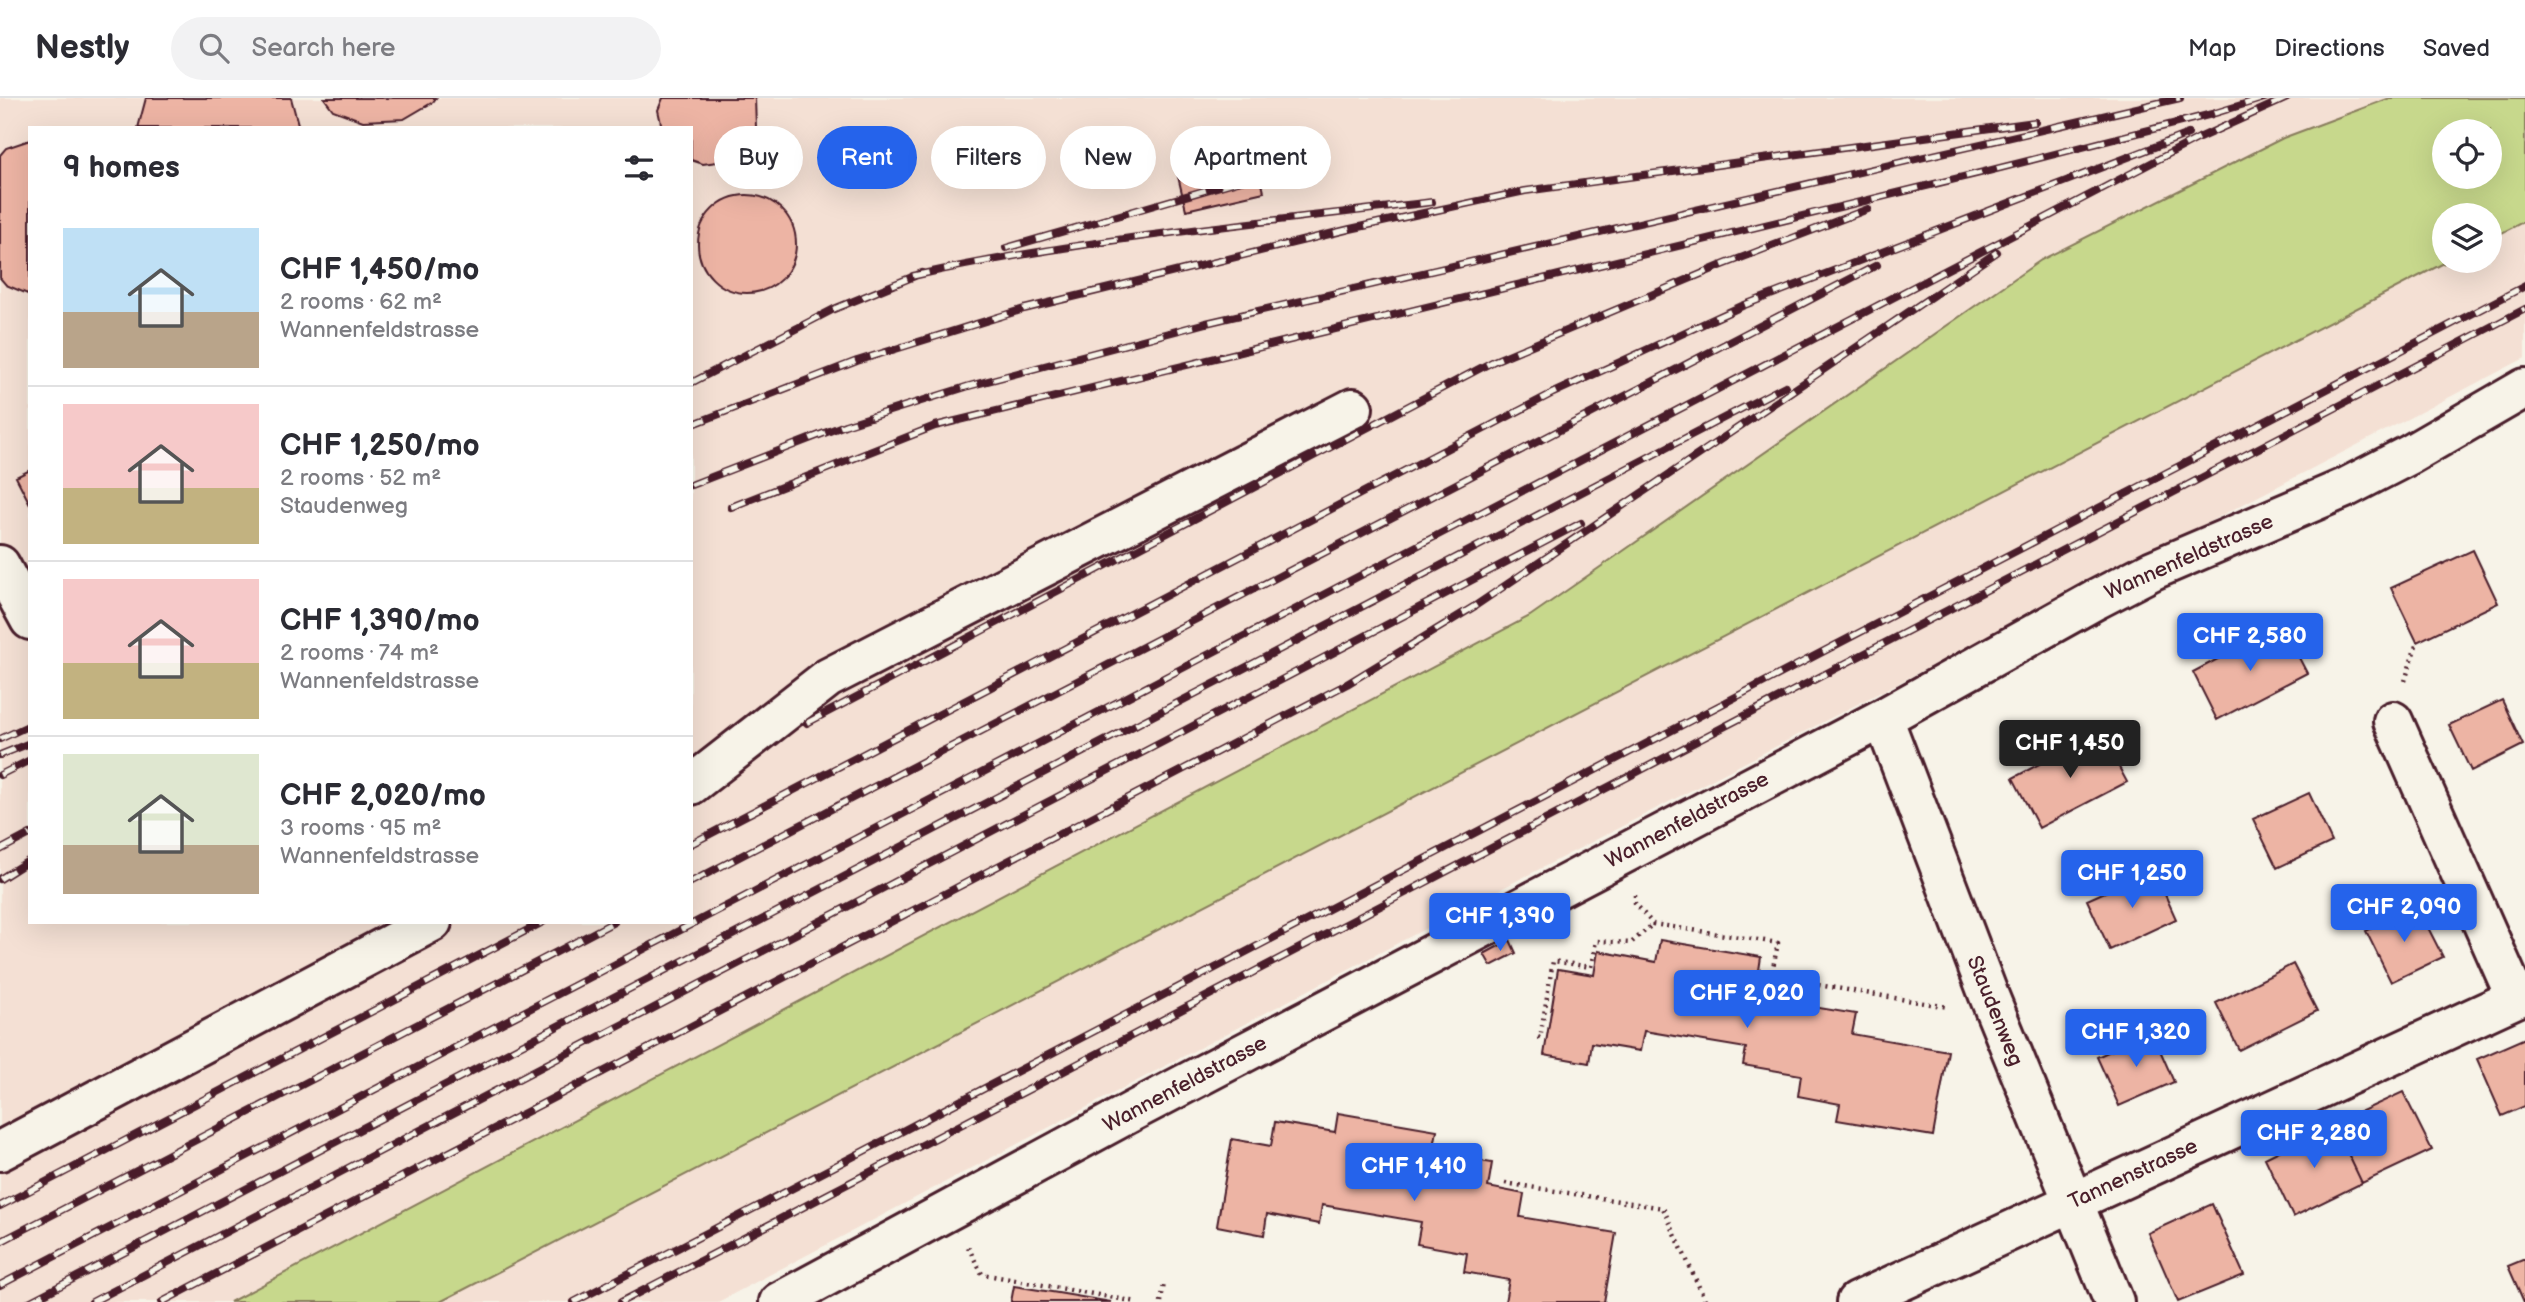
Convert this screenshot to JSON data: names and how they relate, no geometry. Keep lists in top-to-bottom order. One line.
{"streets":{"street":["Wannenfeldstrasse","Staudenweg","Tannenstrasse"]},"crossings":[["Wannenfeldstrasse","Staudenweg"],["Staudenweg","Tannenstrasse"]],"page":{"header":"Nestly","search":"Search here","nav":["Map","Directions","Saved"],"chip":["Buy","Rent","Filters","New","Apartment"],"heading":"9 homes","list":[{"name":"CHF 1,450/mo","note":"2 rooms · 62 m² · Wannenfeldstrasse"},{"name":"CHF 1,250/mo","note":"2 rooms · 52 m² · Staudenweg"},{"name":"CHF 1,390/mo","note":"2 rooms · 74 m² · Wannenfeldstrasse"},{"name":"CHF 2,020/mo","note":"3 rooms · 95 m² · Wannenfeldstrasse"}],"price":["CHF 2,580","CHF 1,450","CHF 1,250","CHF 2,090","CHF 1,390","CHF 2,020","CHF 1,320","CHF 2,280","CHF 1,410"]}}
